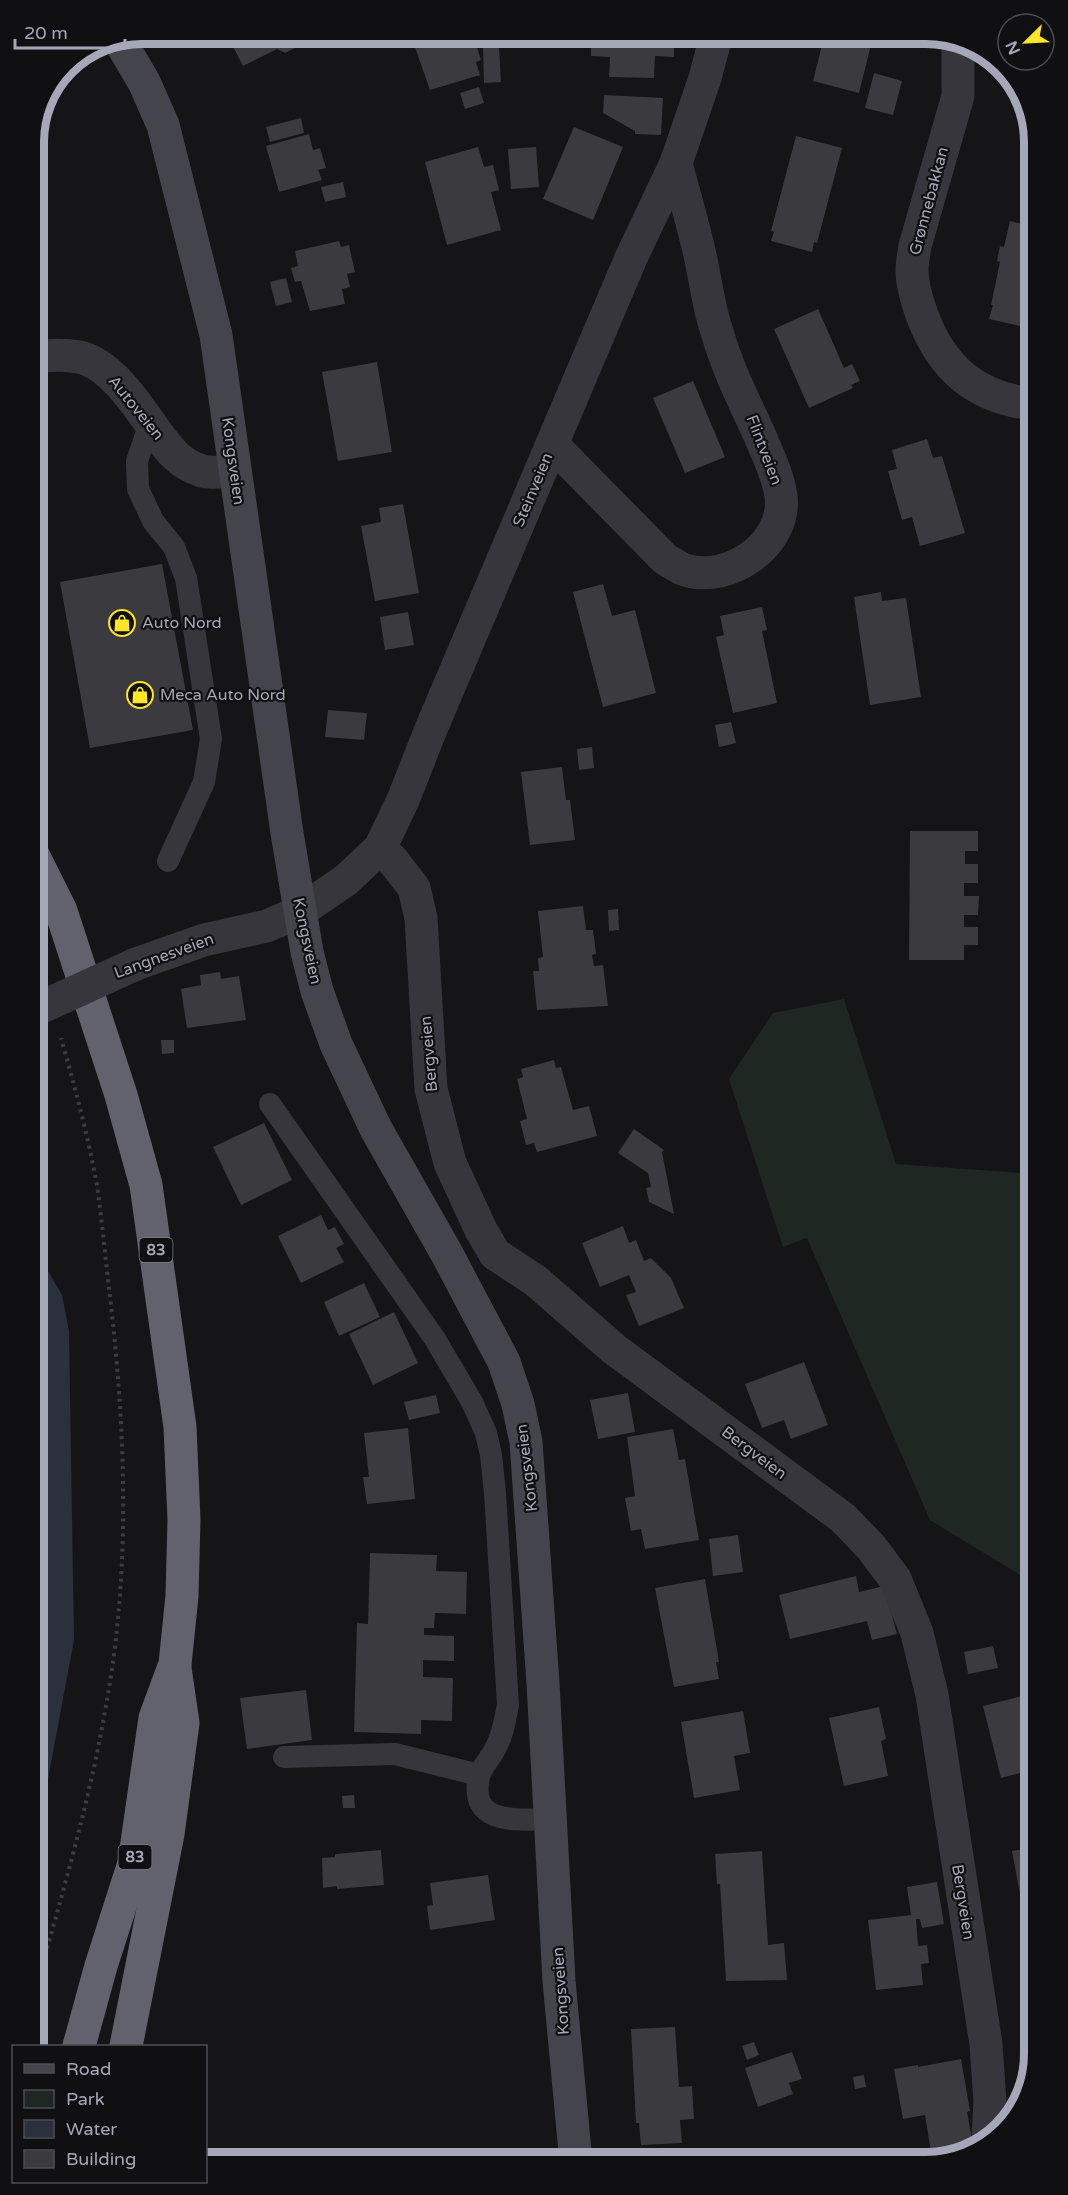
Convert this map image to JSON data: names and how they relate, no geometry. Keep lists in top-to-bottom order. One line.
{"streets":{"highway":["83"],"main road":["Kongsveien"],"street":["Grønnebakkan","Autoveien","Flintveien","Steinveien","Langnesveien","Bergveien"]},"crossings":[["Autoveien","Kongsveien"],["Flintveien","Steinveien"],["Kongsveien","Steinveien"],["Kongsveien","Langnesveien"],["Steinveien","Langnesveien"],["Steinveien","Bergveien"]],"places":{"shop":["Auto Nord","Meca Auto Nord"]},"legend":["Road","Park","Water","Building"],"scale_bar":"20 m","north":"bottom left"}
